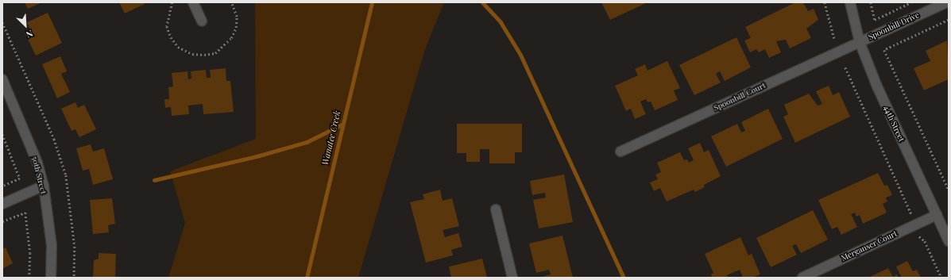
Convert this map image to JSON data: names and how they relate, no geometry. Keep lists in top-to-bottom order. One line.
{"streets":{"street":["Spoonbill Drive","Spoonbill Court","44th Street","50th Street","Merganser Court"]},"crossings":[["Spoonbill Drive","Spoonbill Court"],["Spoonbill Drive","44th Street"],["Spoonbill Court","44th Street"],["44th Street","Merganser Court"]],"water":["Wanatee Creek"],"north":"bottom right"}
